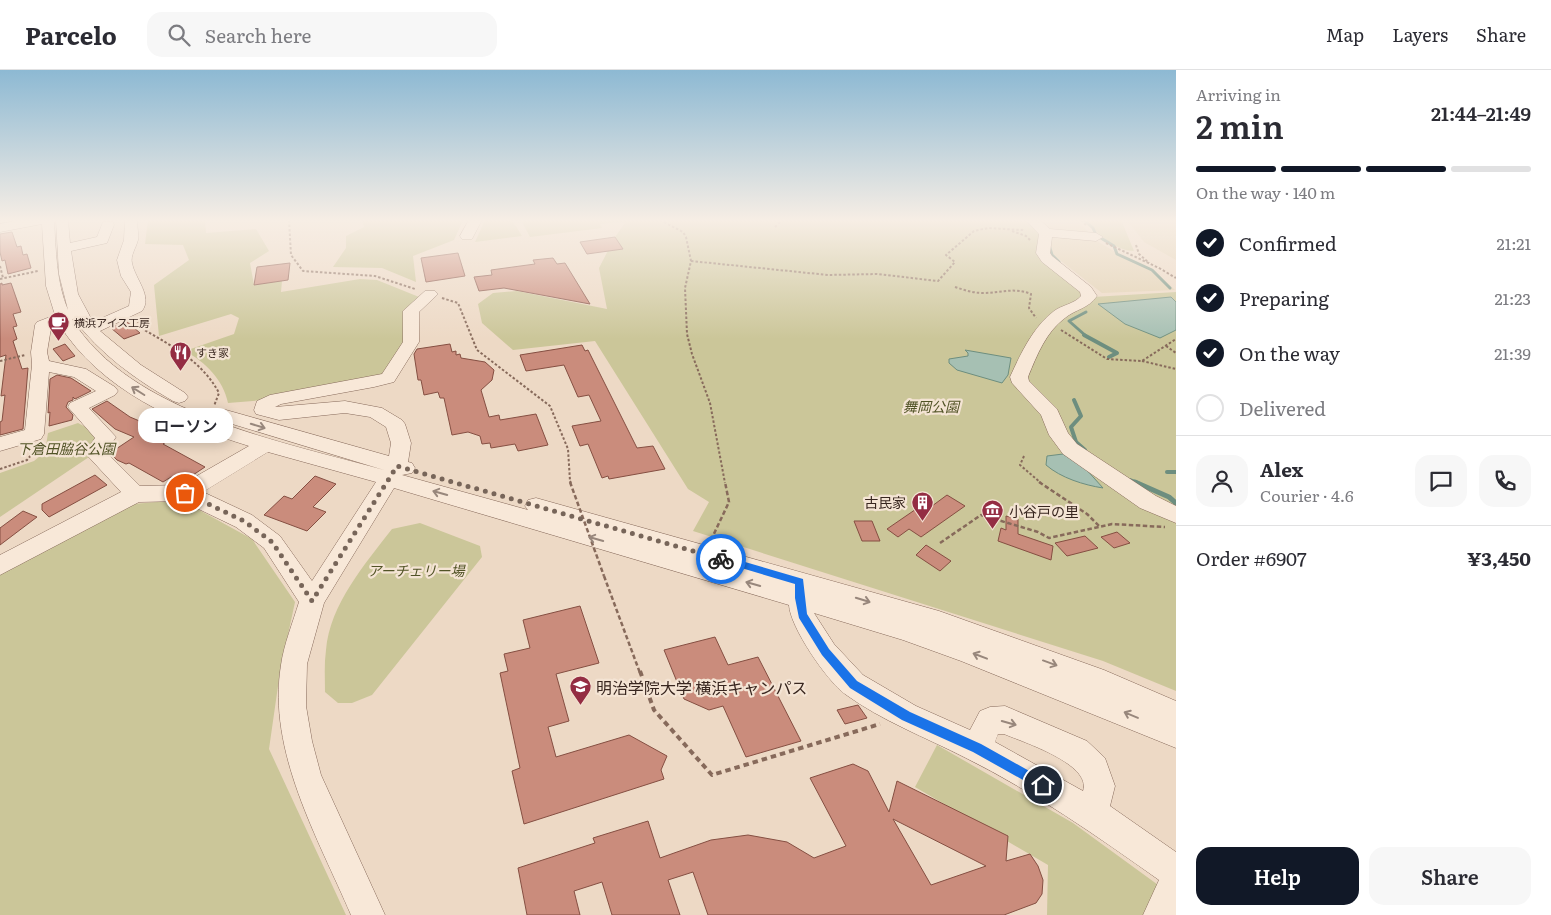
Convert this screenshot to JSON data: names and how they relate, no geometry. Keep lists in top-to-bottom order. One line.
{"parks":["舞岡公園","下倉田脇谷公園","アーチェリー場"],"places":{"cafe":["横浜アイス工房"],"restaurant":["すき家"],"other":["ローソン"],"building":["古民家"],"museum":["小谷戸の里"],"school or university":["明治学院大学 横浜キャンパス"]},"page":{"header":"Parcelo","search":"Search here","nav":["Map","Layers","Share"],"heading":["2 min","Arriving in","21:44–21:49"],"panel":["Alex","Courier · 4.6","Order #6907","¥3,450"],"bar":"On the way · 140 m","list":[["Confirmed","21:21"],["Preparing","21:23"],["On the way","21:39"],"Delivered"],"bubble":"ローソン","buttons":["Help","Share"]}}
